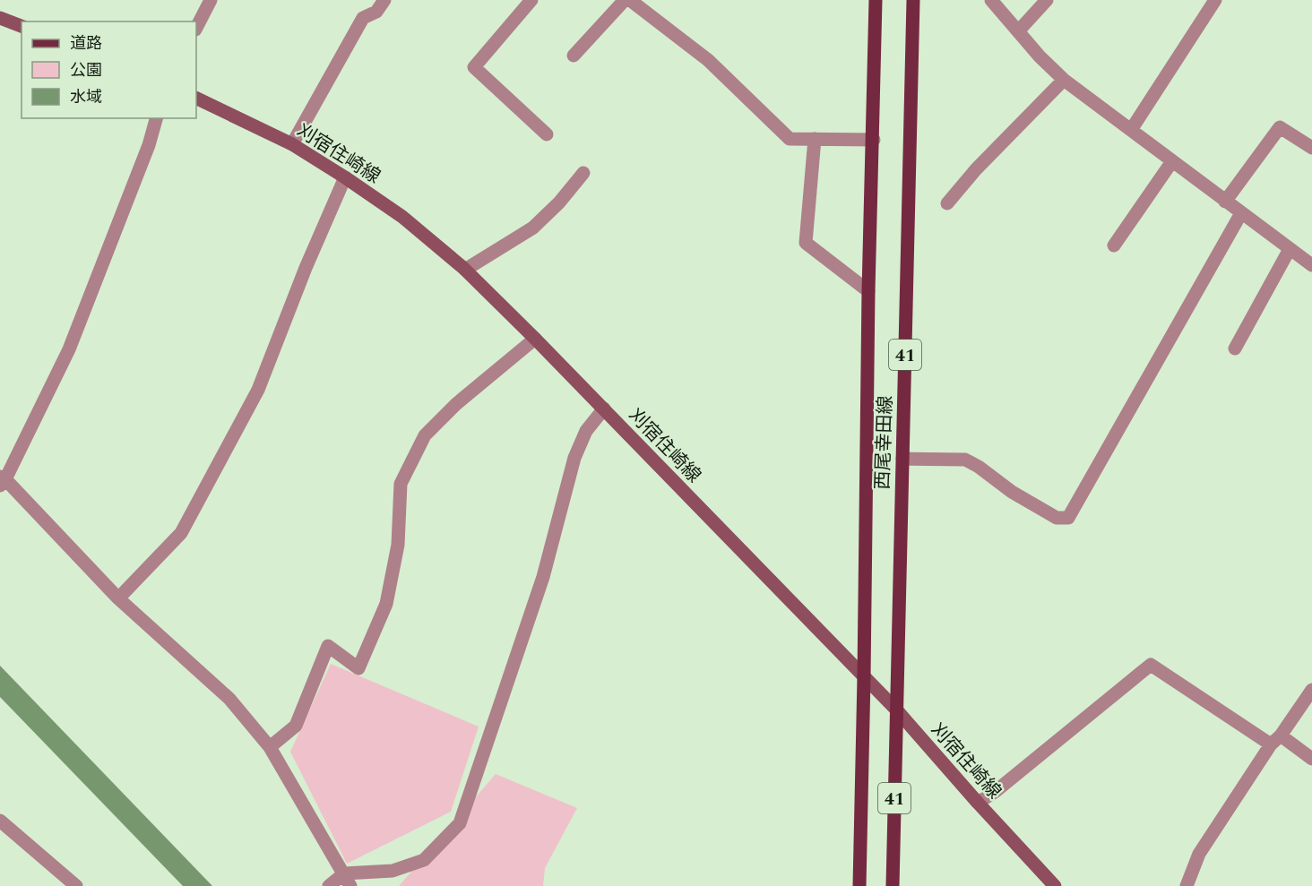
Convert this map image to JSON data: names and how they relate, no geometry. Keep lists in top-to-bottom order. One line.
{"streets":{"main road":["刈宿住崎線","41","西尾幸田線"]},"crossings":[["刈宿住崎線","西尾幸田線"]],"legend":["道路","公園","水域"]}
